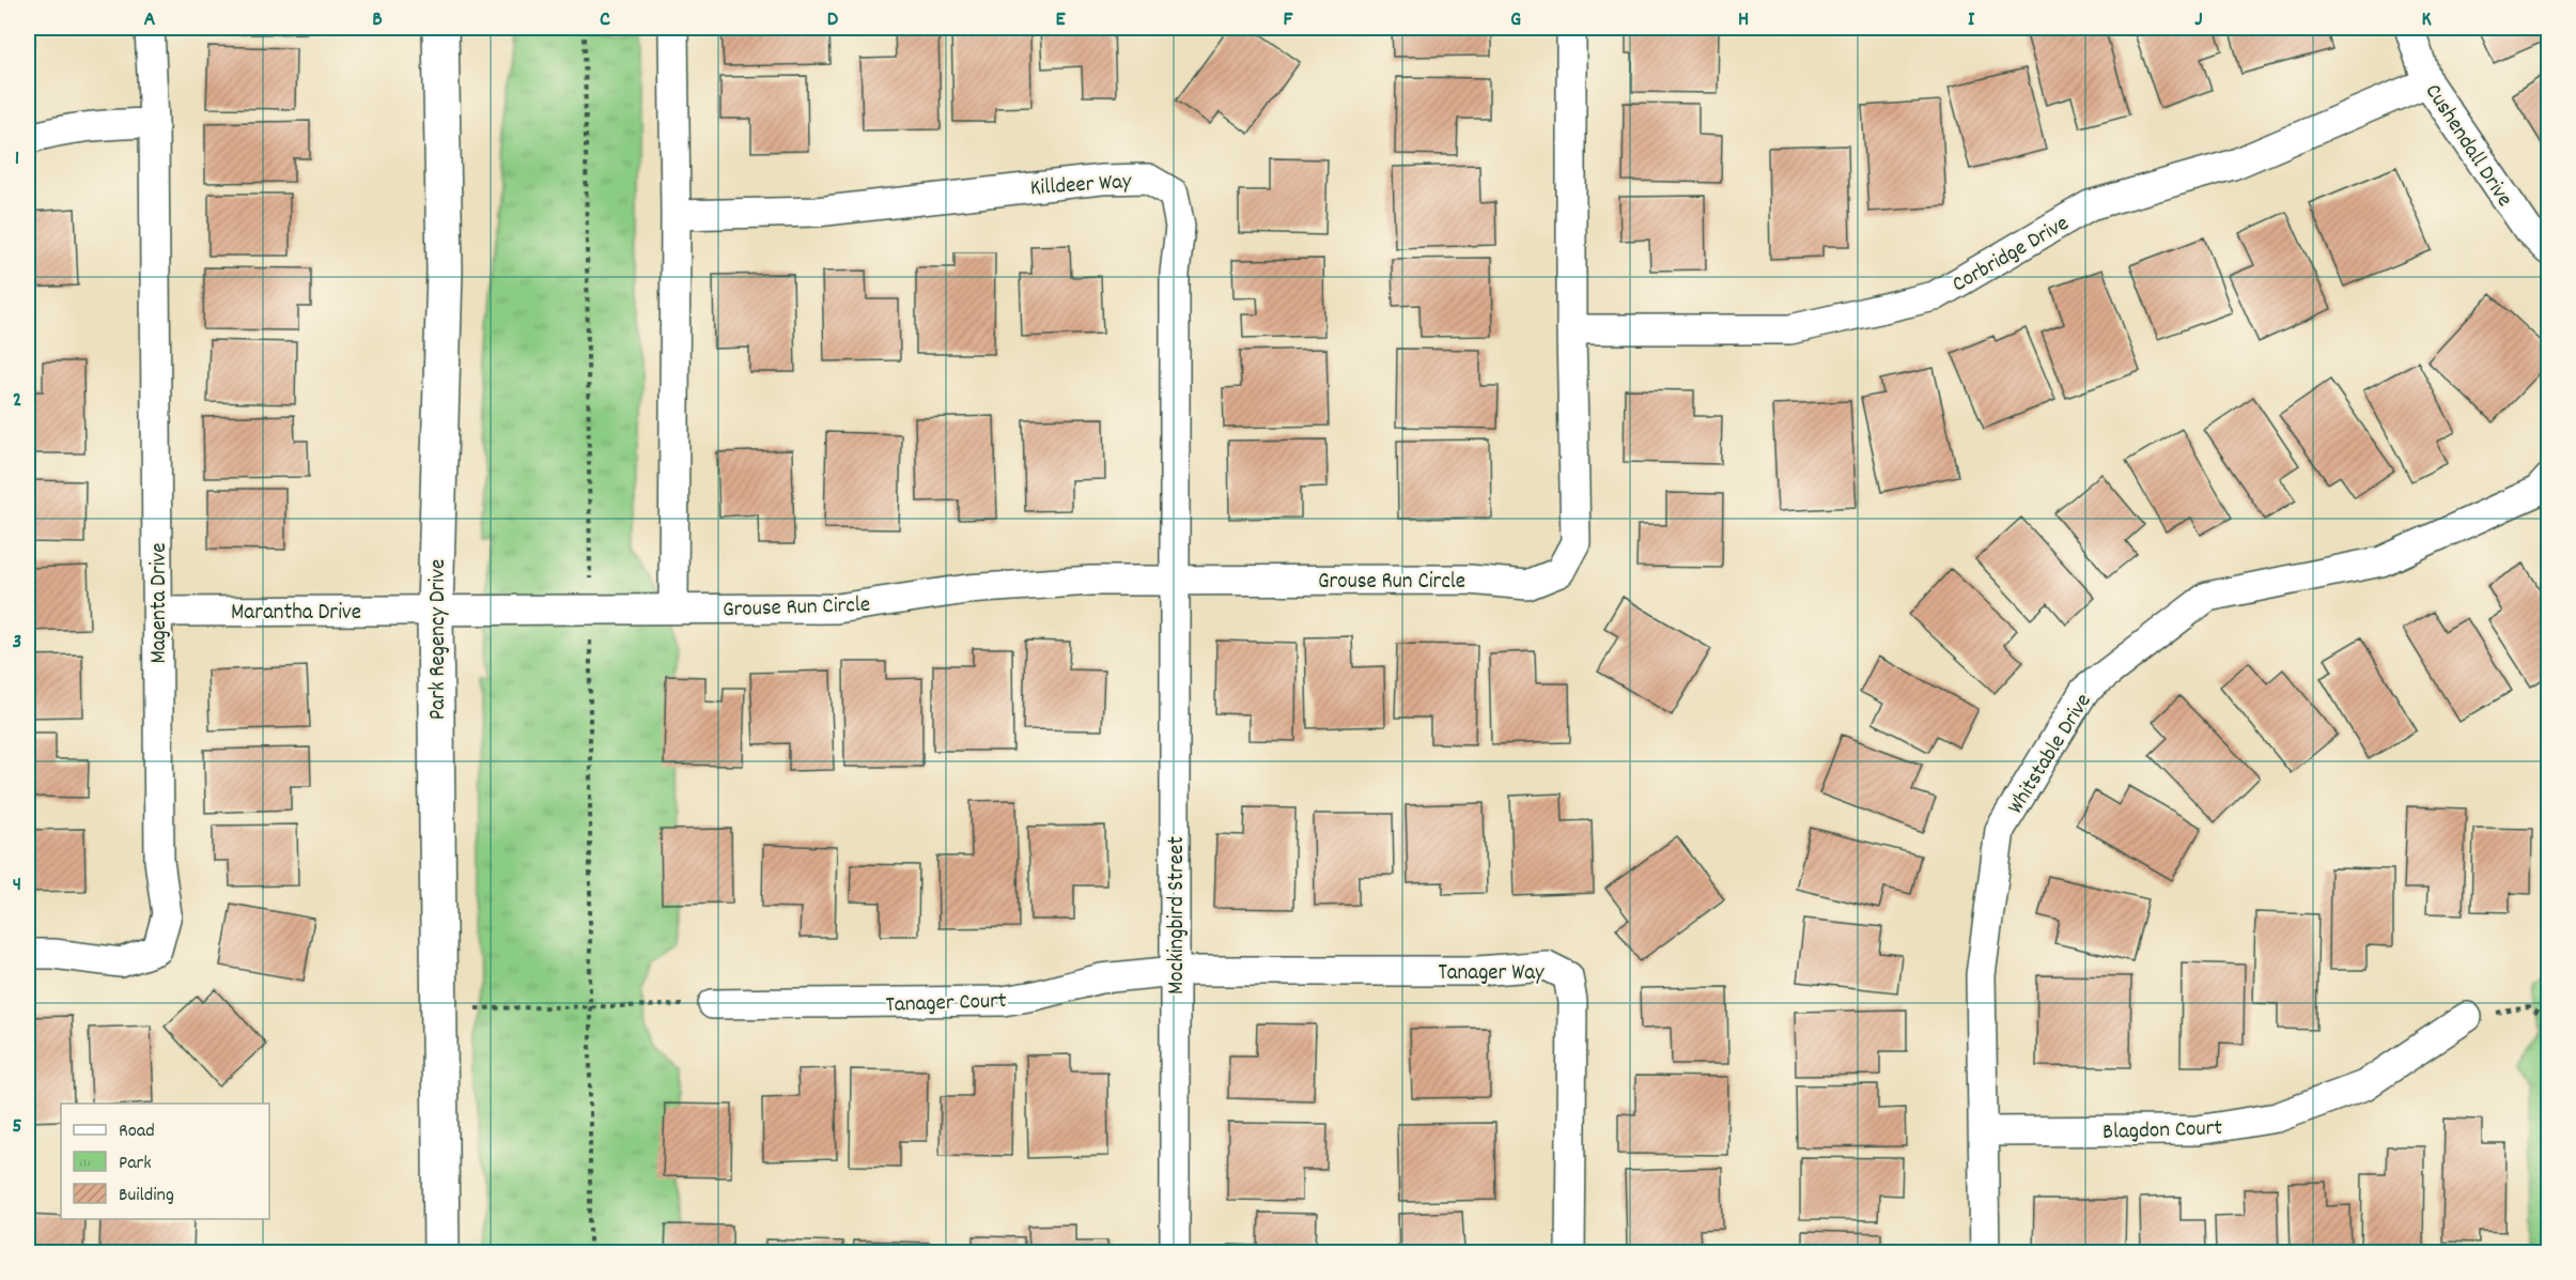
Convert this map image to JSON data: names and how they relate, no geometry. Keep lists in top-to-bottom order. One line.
{"streets":{"street":["Cushendall Drive","Killdeer Way","Corbridge Drive","Grouse Run Circle","Magenta Drive","Marantha Drive","Park Regency Drive","Whitstable Drive","Mockingbird Street","Tanager Way","Tanager Court","Blagdon Court"]},"crossings":[["Cushendall Drive","Corbridge Drive"],["Killdeer Way","Grouse Run Circle"],["Killdeer Way","Mockingbird Street"],["Corbridge Drive","Grouse Run Circle"],["Grouse Run Circle","Marantha Drive"],["Grouse Run Circle","Park Regency Drive"],["Grouse Run Circle","Mockingbird Street"],["Magenta Drive","Marantha Drive"],["Marantha Drive","Park Regency Drive"],["Whitstable Drive","Blagdon Court"],["Mockingbird Street","Tanager Way"],["Mockingbird Street","Tanager Court"],["Tanager Way","Tanager Court"]],"legend":["Road","Park","Building"],"grid":{"columns":["A","B","C","D","E","F","G","H","I","J","K"],"rows":["1","2","3","4","5"]}}
